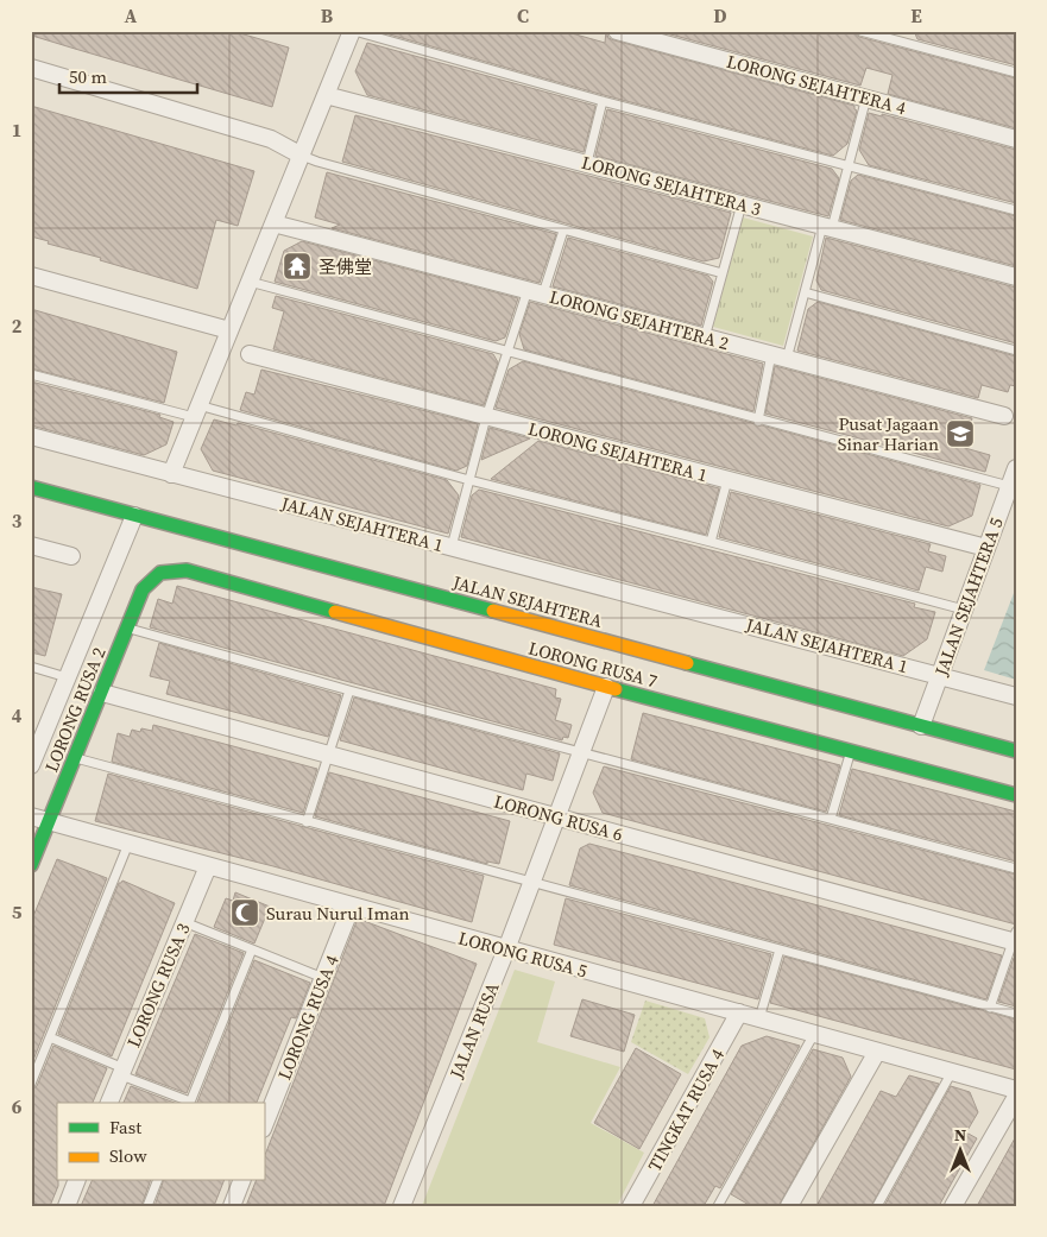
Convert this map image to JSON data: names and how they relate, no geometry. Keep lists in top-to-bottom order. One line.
{"streets":{"street":["LORONG SEJAHTERA 4","LORONG SEJAHTERA 3","LORONG SEJAHTERA 2","LORONG SEJAHTERA 1","JALAN SEJAHTERA 1","JALAN SEJAHTERA 5","JALAN SEJAHTERA","LORONG RUSA 7","LORONG RUSA 2","LORONG RUSA 6","LORONG RUSA 5","LORONG RUSA 3","LORONG RUSA 4","JALAN RUSA","TINGKAT RUSA 4"]},"crossings":[["LORONG SEJAHTERA 1","JALAN SEJAHTERA 5"],["JALAN SEJAHTERA 1","JALAN SEJAHTERA 5"],["JALAN SEJAHTERA 5","JALAN SEJAHTERA"],["LORONG RUSA 7","LORONG RUSA 2"],["LORONG RUSA 7","JALAN RUSA"],["LORONG RUSA 2","LORONG RUSA 6"],["LORONG RUSA 2","LORONG RUSA 5"],["LORONG RUSA 6","JALAN RUSA"],["LORONG RUSA 5","LORONG RUSA 3"],["LORONG RUSA 5","LORONG RUSA 4"],["LORONG RUSA 5","JALAN RUSA"],["LORONG RUSA 5","TINGKAT RUSA 4"]],"places":{"temple":["圣佛堂"],"school or university":["Pusat Jagaan Sinar Harian"],"mosque":["Surau Nurul Iman"]},"legend":["Fast","Slow"],"scale_bar":"50 m","north":"top","grid":{"columns":["A","B","C","D","E"],"rows":["1","2","3","4","5","6"]}}
